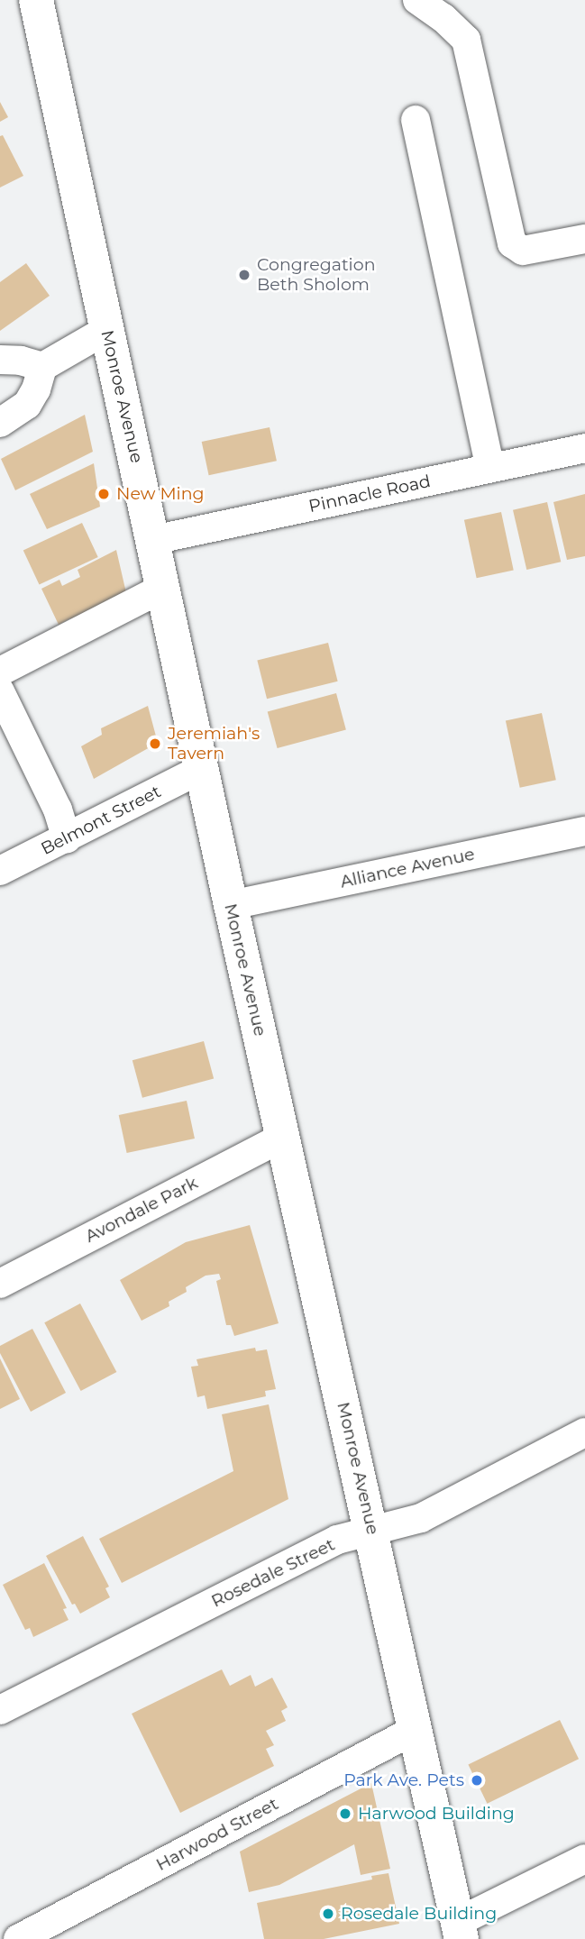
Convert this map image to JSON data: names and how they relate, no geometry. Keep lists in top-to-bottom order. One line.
{"streets":{"main road":["Monroe Avenue"],"street":["Pinnacle Road","Belmont Street","Alliance Avenue","Avondale Park","Rosedale Street","Harwood Street"]},"crossings":[["Monroe Avenue","Pinnacle Road"],["Monroe Avenue","Belmont Street"],["Monroe Avenue","Alliance Avenue"],["Monroe Avenue","Avondale Park"],["Monroe Avenue","Rosedale Street"],["Monroe Avenue","Harwood Street"]],"places":["Congregation Beth Sholom","New Ming","Jeremiah's Tavern","Park Ave. Pets","Harwood Building","Rosedale Building"]}
